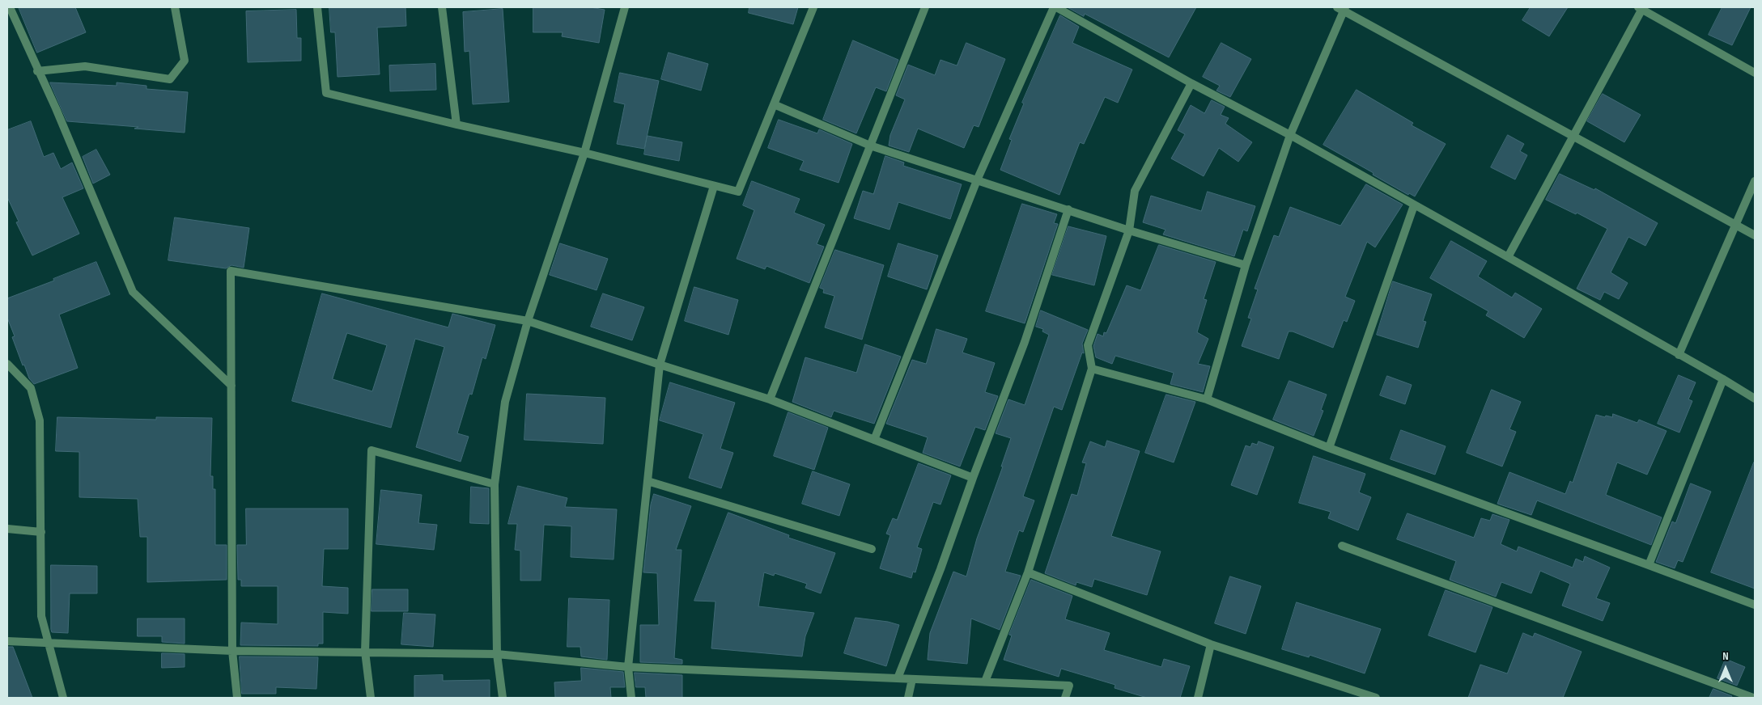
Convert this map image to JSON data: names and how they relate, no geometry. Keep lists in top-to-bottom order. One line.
{"north":"top"}
